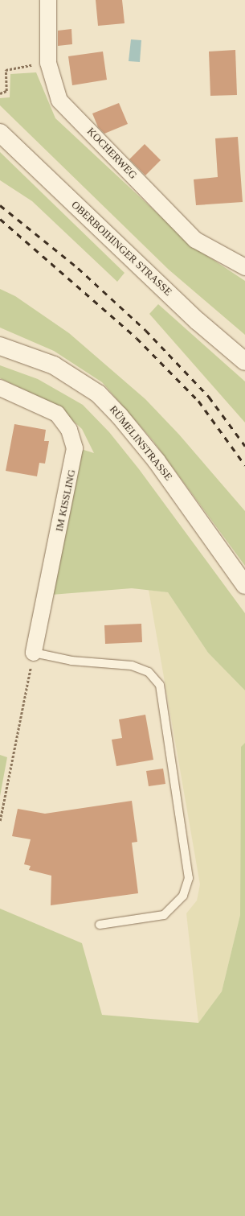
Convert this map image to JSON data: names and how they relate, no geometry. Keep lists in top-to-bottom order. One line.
{"streets":{"street":["KOCHERWEG","OBERBOIHINGER STRASSE","RÜMELINSTRASSE","IM KISSLING"]}}
